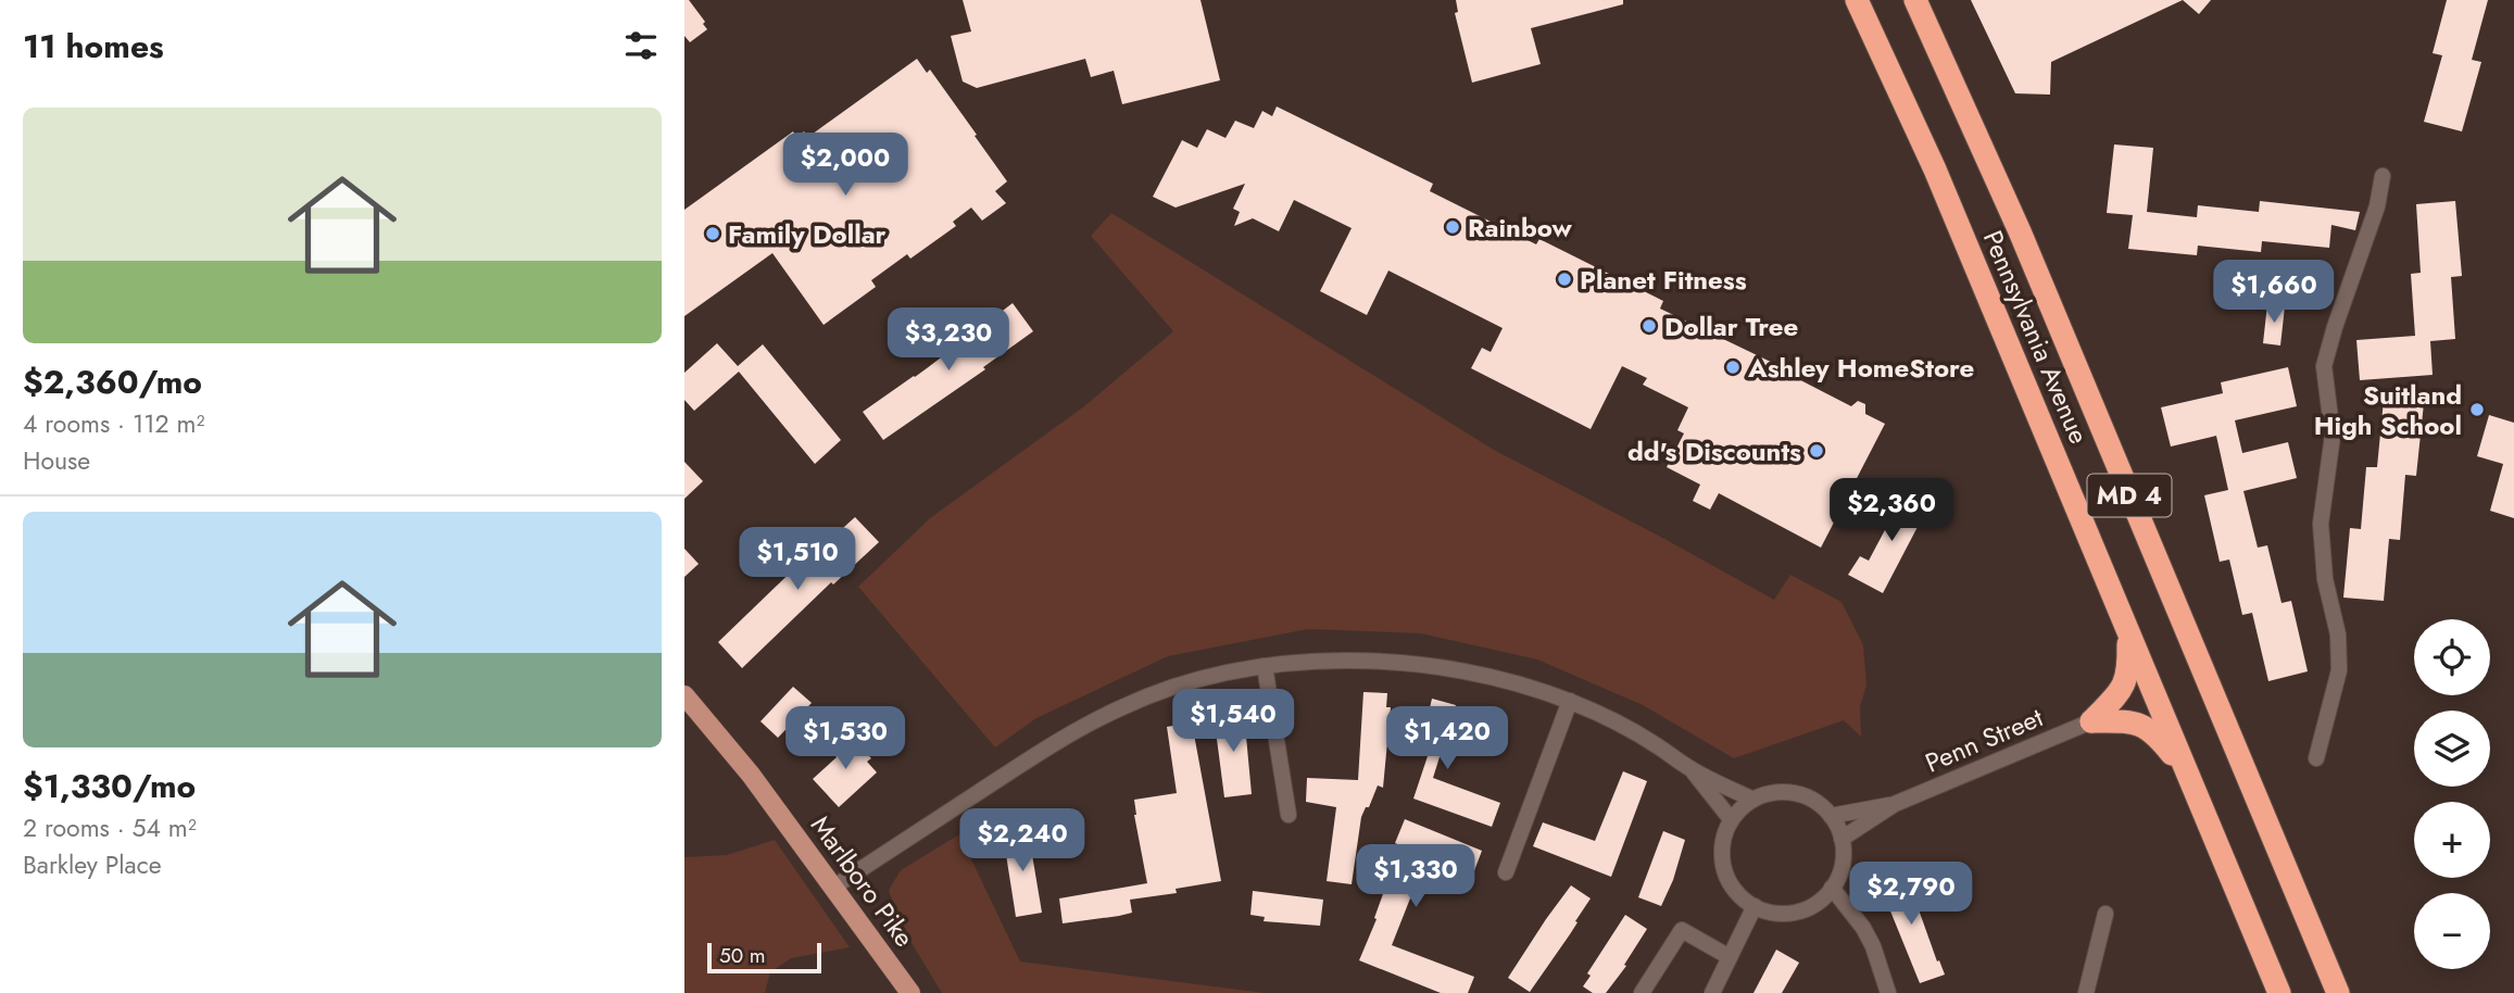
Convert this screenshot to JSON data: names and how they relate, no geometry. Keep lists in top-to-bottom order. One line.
{"streets":{"highway":["Pennsylvania Avenue","MD 4"],"main road":["Marlboro Pike"],"street":["Penn Street"]},"places":["Rainbow","Family Dollar","Planet Fitness","Dollar Tree","Ashley HomeStore","Suitland High School","dd's Discounts"],"scale_bar":"50 m","page":{"heading":"11 homes","list":[{"name":"$2,360/mo","note":"4 rooms · 112 m² · House"},{"name":"$1,330/mo","note":"2 rooms · 54 m² · Barkley Place"}],"price":["$2,000","$1,660","$3,230","$2,360","$1,510","$1,540","$1,530","$1,420","$2,240","$1,330","$2,790"],"map_buttons":["+","−"],"scale":"50 m"}}
